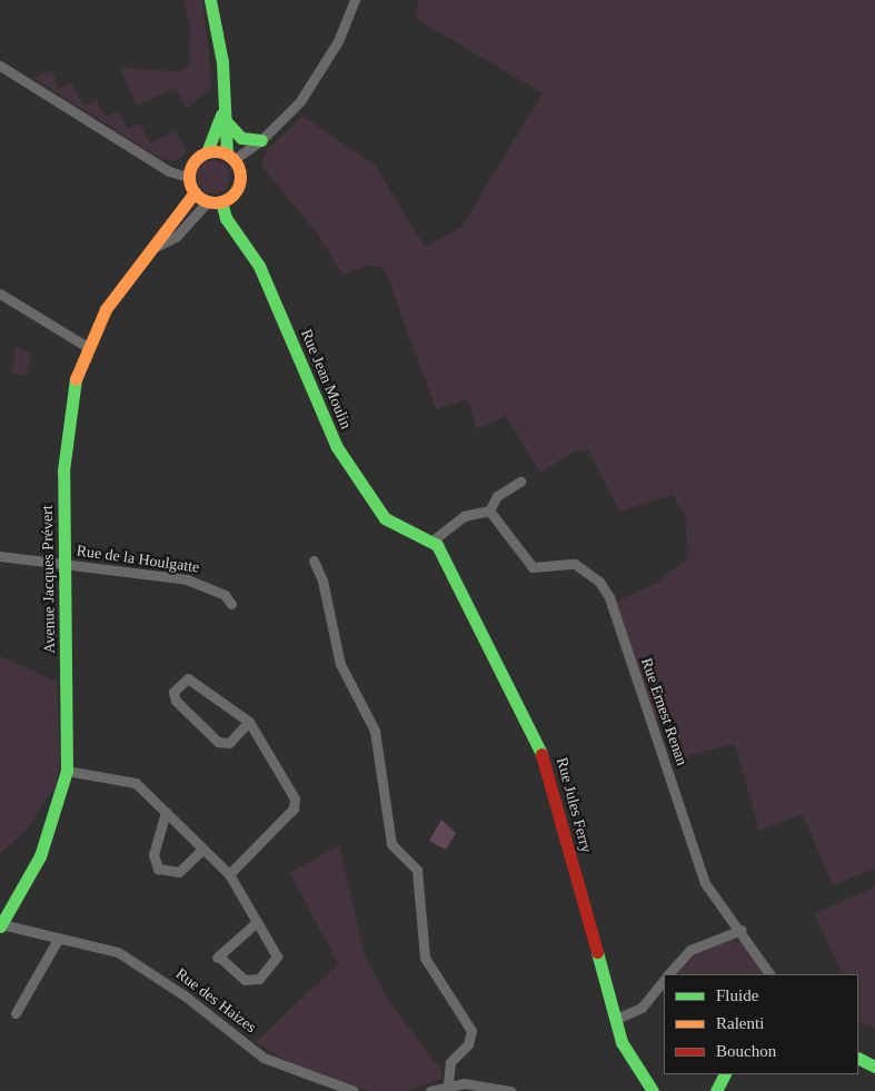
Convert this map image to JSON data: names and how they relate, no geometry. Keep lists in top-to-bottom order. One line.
{"streets":{"street":["Rue Jean Moulin","Rue de la Houlgatte","Avenue Jacques Prévert","Rue Ernest Renan","Rue Jules Ferry","Rue des Haizes"]},"crossings":[["Rue Jean Moulin","Avenue Jacques Prévert"],["Rue Jean Moulin","Rue Jules Ferry"],["Rue de la Houlgatte","Avenue Jacques Prévert"],["Avenue Jacques Prévert","Rue des Haizes"]],"legend":["Fluide","Ralenti","Bouchon"]}
